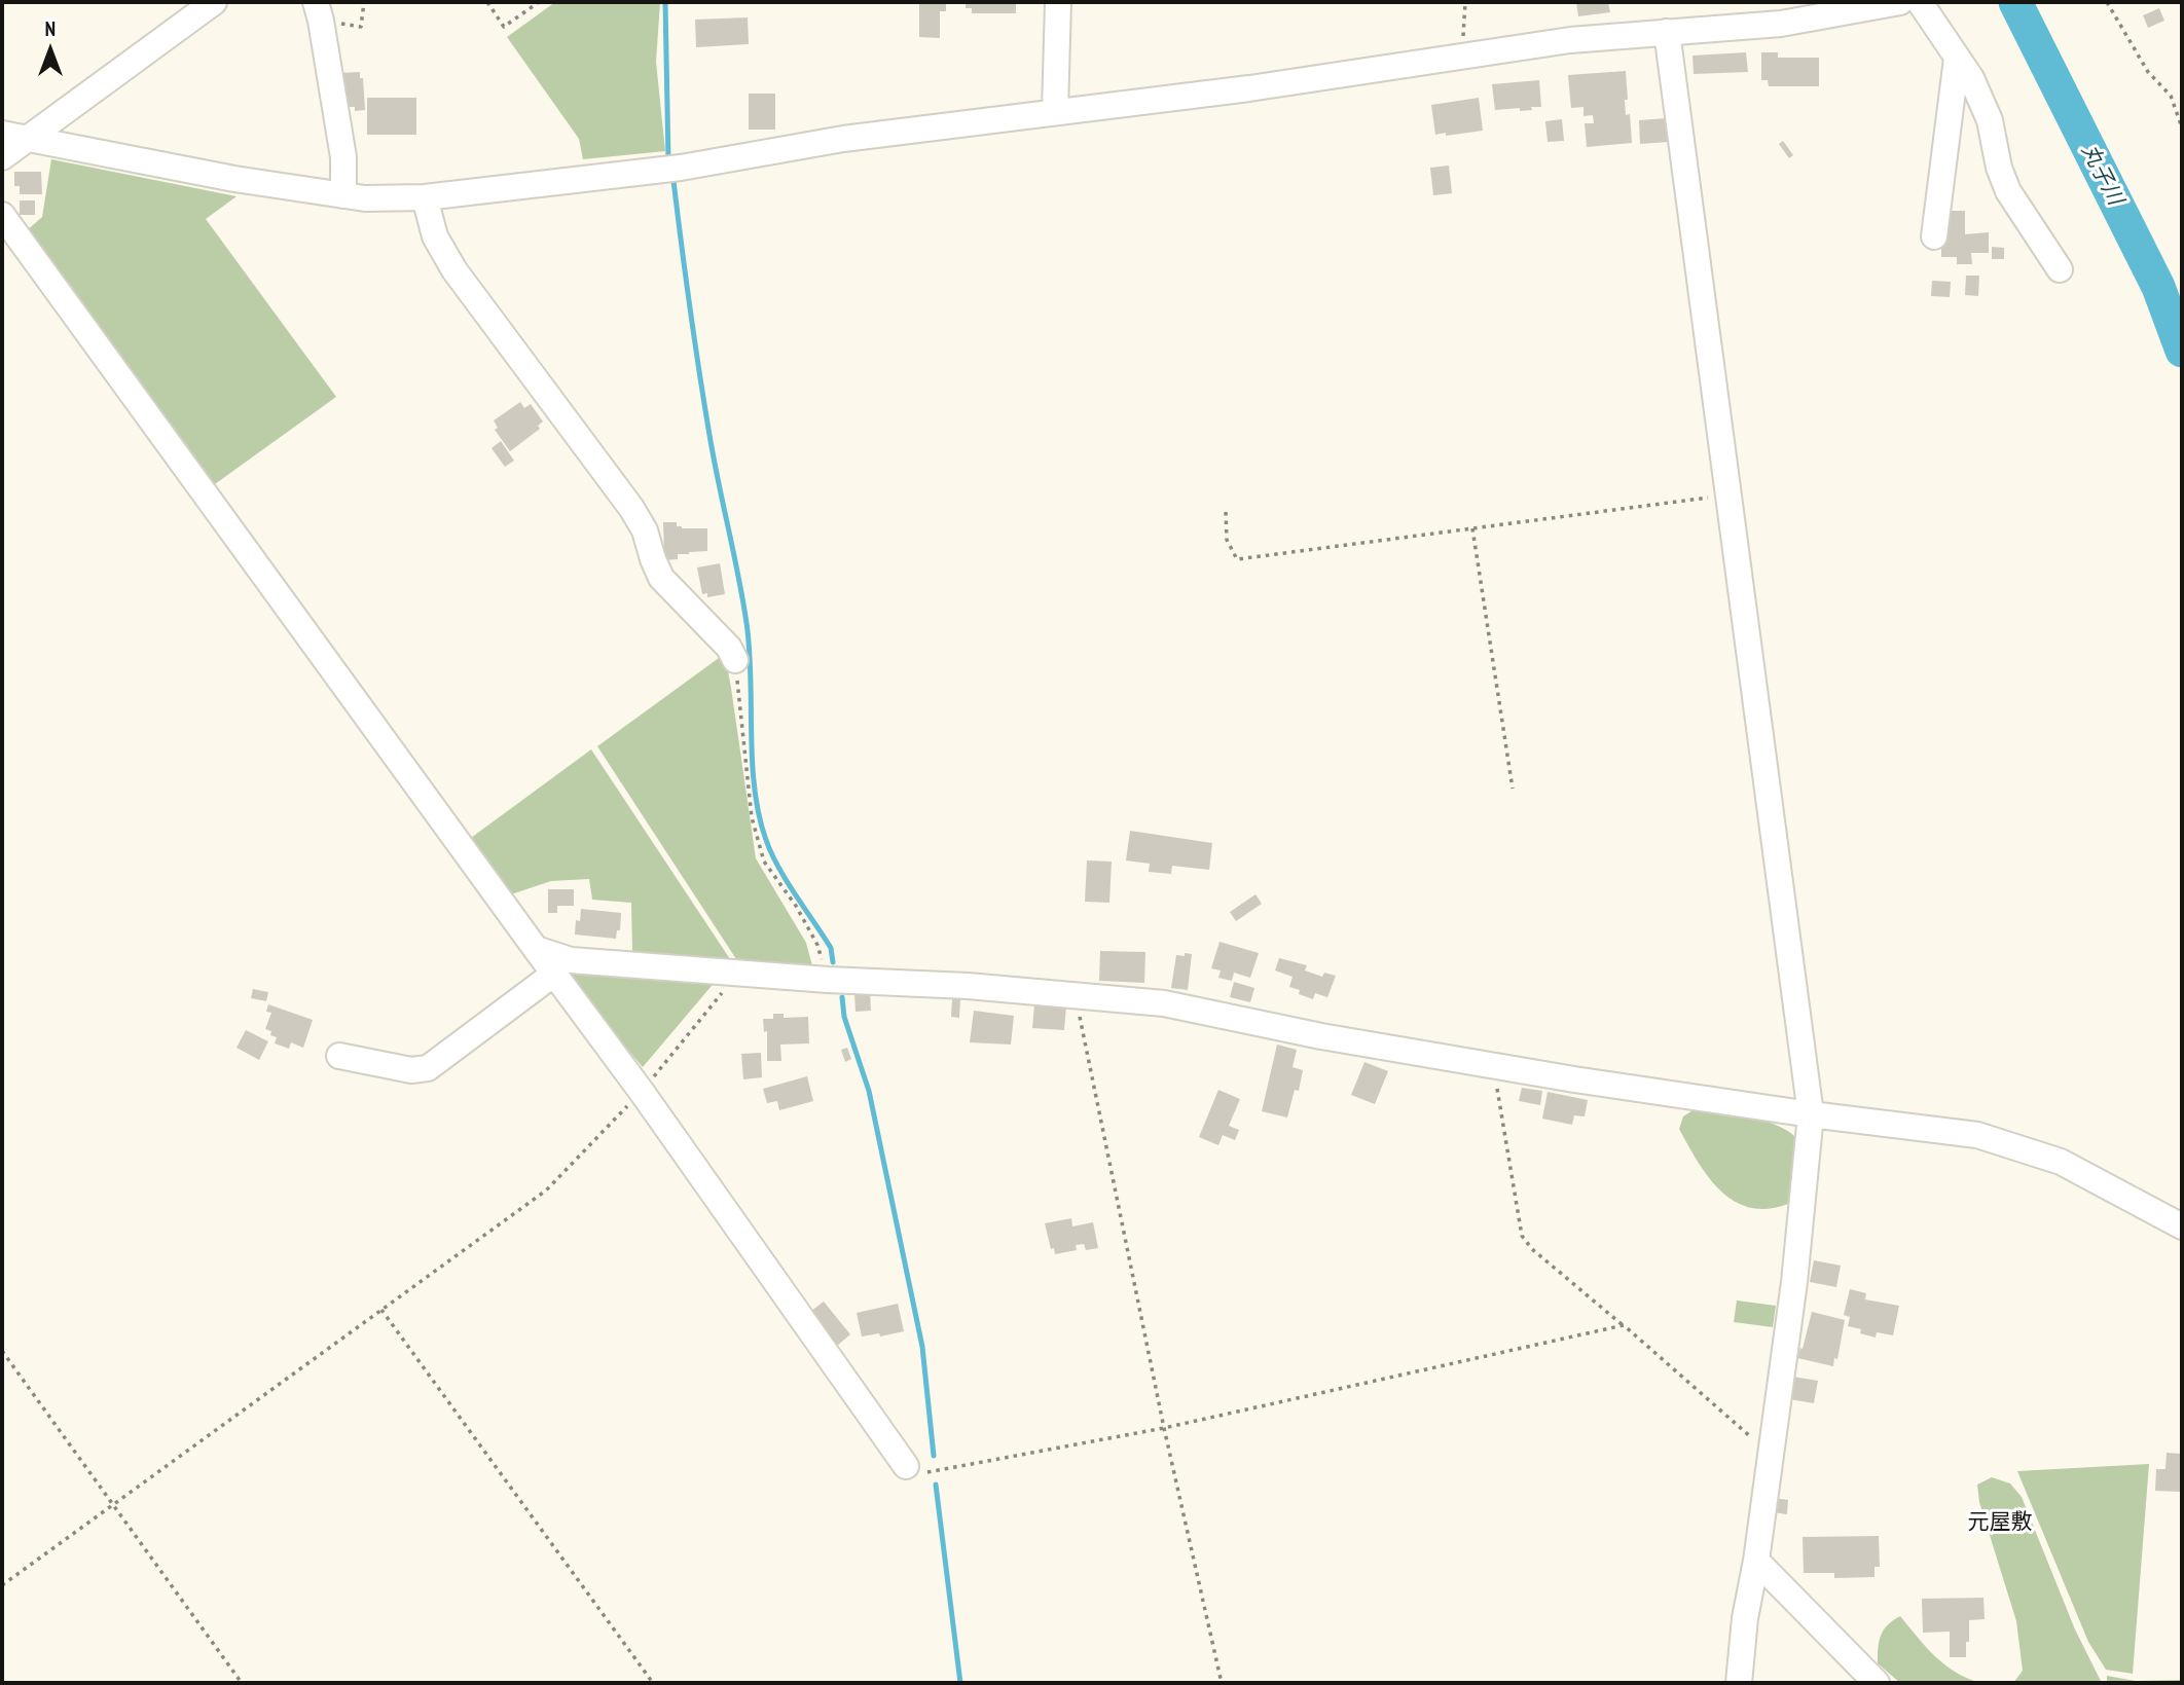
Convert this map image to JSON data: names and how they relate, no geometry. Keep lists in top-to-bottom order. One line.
{"districts":["元屋敷"],"water":["丸子川"],"north":"top"}
